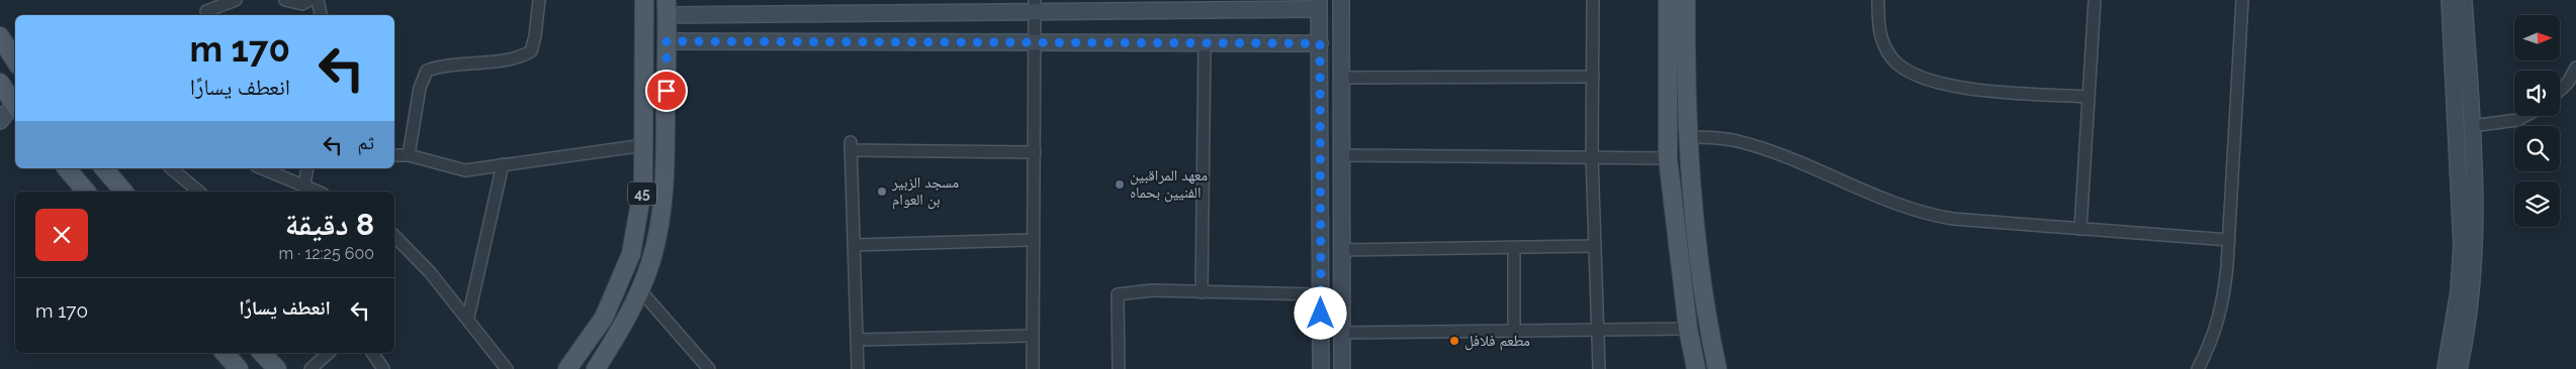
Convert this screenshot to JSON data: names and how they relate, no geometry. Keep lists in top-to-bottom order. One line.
{"streets":{"main road":["45"]},"places":["معهد المراقبين الفنيين بحماه","مسجد الزبير بن العوام","مطعم فلافل"],"north":"right","page":{"turn":["170 m","انعطف يسارًا"],"then":"ثم","heading":["8 دقيقة","600 m · 12:25"],"list":[{"name":"انعطف يسارًا","value":"170 m"}]}}
